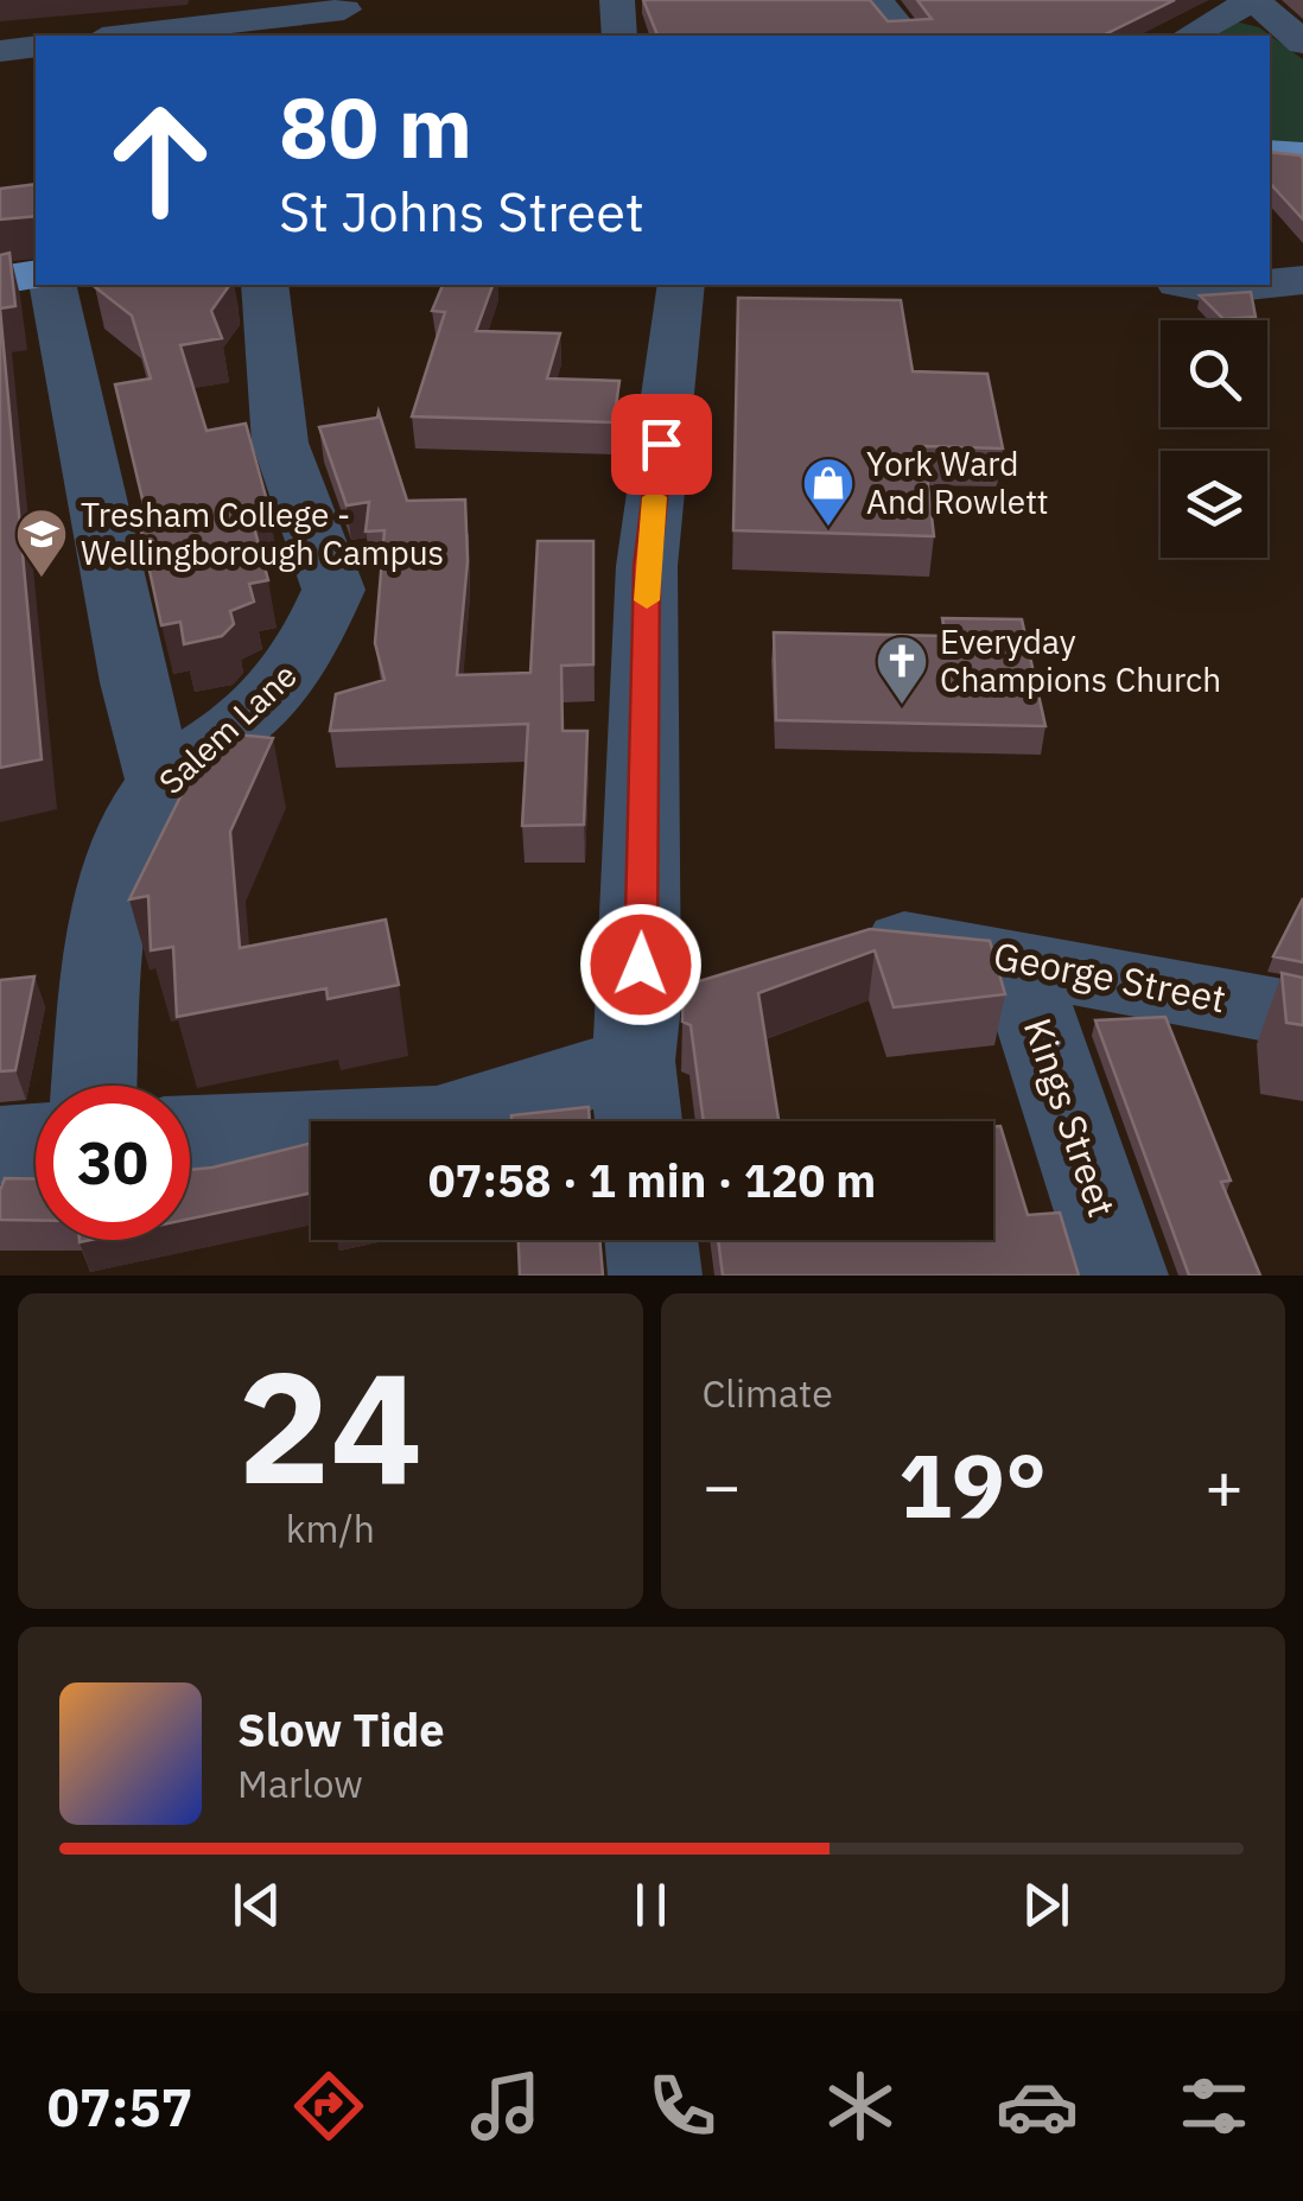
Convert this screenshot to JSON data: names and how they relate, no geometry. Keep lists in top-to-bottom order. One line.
{"streets":{"street":["Salem Lane","George Street","Kings Street"]},"crossings":[["George Street","Kings Street"]],"places":{"shop":["York Ward And Rowlett"],"school or university":["Tresham College - Wellingborough Campus"],"church":["Everyday Champions Church"]},"page":{"turn":["80 m","St Johns Street"],"limit":"30","trip":"07:58 · 1 min · 120 m","tile":[["24","km/h"],"Climate"],"heat":["−","19°","+"],"song":["Slow Tide","Marlow"],"tabs":"07:57"}}
